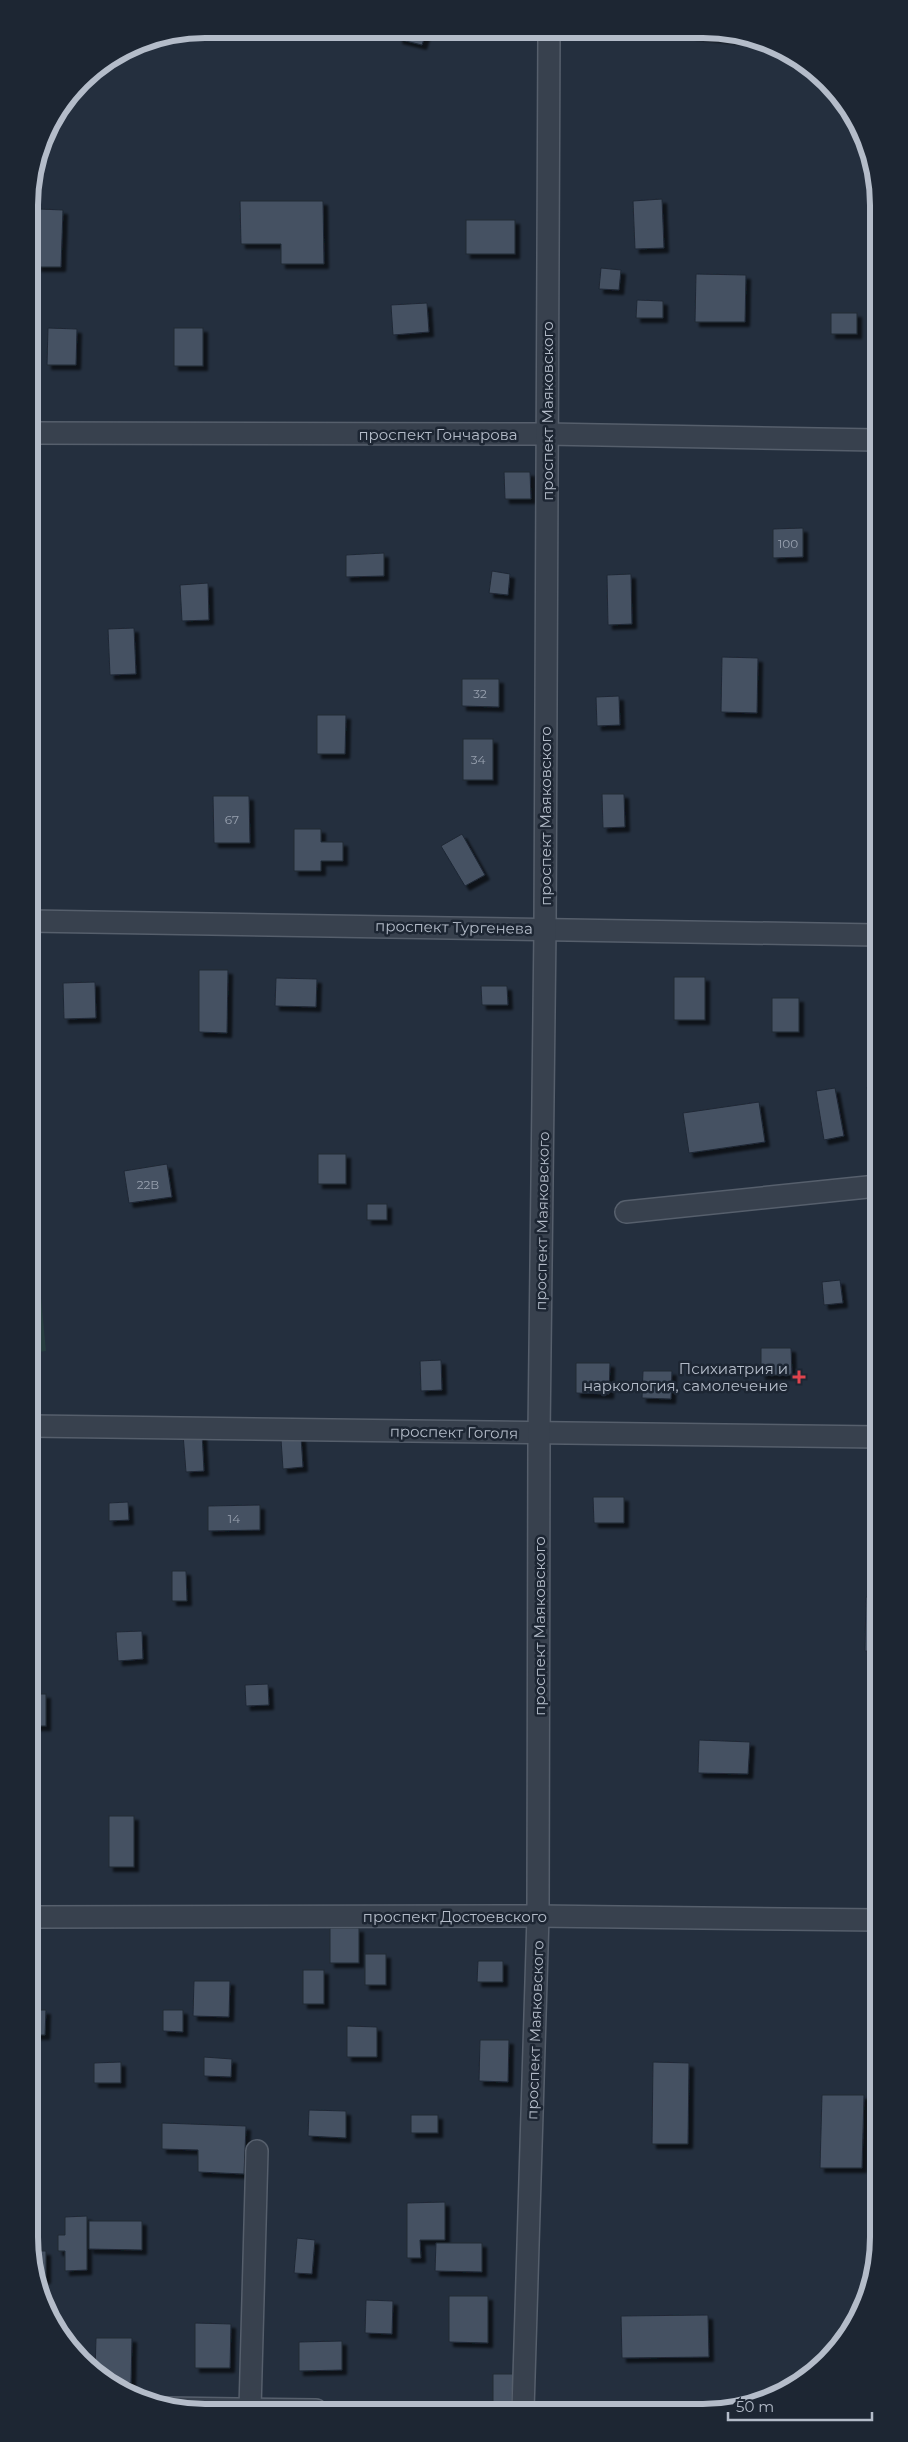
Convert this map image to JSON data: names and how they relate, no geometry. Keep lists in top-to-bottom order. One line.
{"streets":{"street":["проспект Маяковского","проспект Гончарова","проспект Тургенева","проспект Гоголя","проспект Достоевского"]},"crossings":[["проспект Маяковского","проспект Гончарова"],["проспект Маяковского","проспект Тургенева"],["проспект Маяковского","проспект Гоголя"],["проспект Маяковского","проспект Достоевского"]],"places":{"health":["Психиатрия и наркология, самолечение"]},"house_numbers":["100","32","34","67","22В","14"],"scale_bar":"50 m"}
